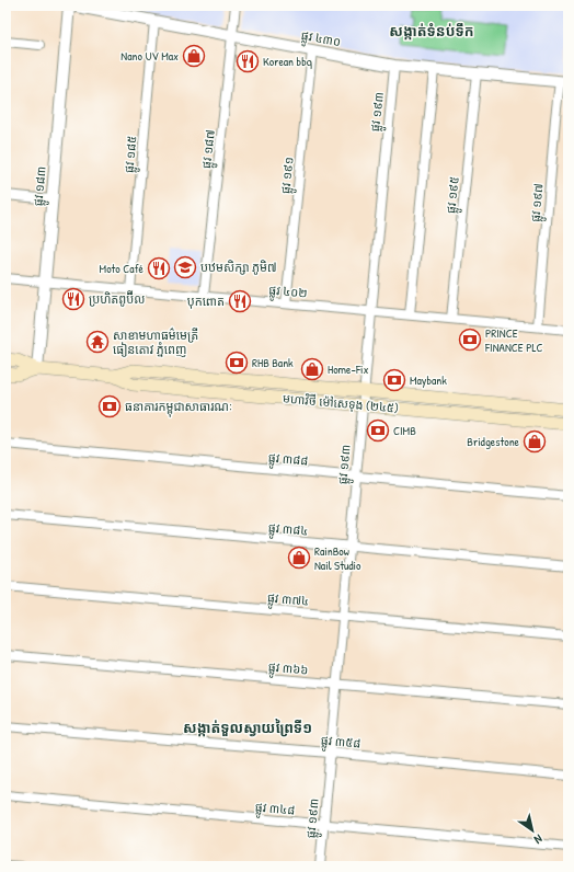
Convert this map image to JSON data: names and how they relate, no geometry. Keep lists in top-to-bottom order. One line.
{"streets":{"main road":["មហាវិថី ម៉ៅសេទុង (២៤៥)"],"street":["ផ្លូវ ៤៣០","ផ្លូវ ១៩៣","ផ្លូវ ១៨៧","ផ្លូវ ១៨៥","ផ្លូវ ១៩១","ផ្លូវ ១៨៣","ផ្លូវ ១៩៥","ផ្លូវ ១៩៧","ផ្លូវ ៤០២","ផ្លូវ ៣៨៨","ផ្លូវ ៣៨៤","ផ្លូវ ៣៧៤","ផ្លូវ ៣៦៦","ផ្លូវ ៣៥៨","ផ្លូវ ៣៤៨"]},"crossings":[["ផ្លូវ ៤៣០","ផ្លូវ ១៩៣"],["ផ្លូវ ៤៣០","ផ្លូវ ១៨៧"],["ផ្លូវ ៤៣០","ផ្លូវ ១៨៥"],["ផ្លូវ ៤៣០","ផ្លូវ ១៩១"],["ផ្លូវ ៤៣០","ផ្លូវ ១៨៣"],["ផ្លូវ ៤៣០","ផ្លូវ ១៩៥"],["ផ្លូវ ៤៣០","ផ្លូវ ១៩៧"],["ផ្លូវ ១៩៣","ផ្លូវ ៤០២"],["ផ្លូវ ១៩៣","មហាវិថី ម៉ៅសេទុង (២៤៥)"],["ផ្លូវ ១៩៣","ផ្លូវ ៣៨៨"],["ផ្លូវ ១៩៣","ផ្លូវ ៣៨៤"],["ផ្លូវ ១៩៣","ផ្លូវ ៣៧៤"],["ផ្លូវ ១៩៣","ផ្លូវ ៣៦៦"],["ផ្លូវ ១៩៣","ផ្លូវ ៣៥៨"],["ផ្លូវ ១៩៣","ផ្លូវ ៣៤៨"],["ផ្លូវ ១៨៧","ផ្លូវ ៤០២"],["ផ្លូវ ១៨៥","ផ្លូវ ៤០២"],["ផ្លូវ ១៩១","ផ្លូវ ៤០២"],["ផ្លូវ ១៨៣","ផ្លូវ ៤០២"],["ផ្លូវ ១៨៣","មហាវិថី ម៉ៅសេទុង (២៤៥)"],["ផ្លូវ ១៩៥","ផ្លូវ ៤០២"],["ផ្លូវ ១៩៧","ផ្លូវ ៤០២"]],"districts":["សង្កាត់ទំនប់ទឹក","សង្កាត់ទួលស្វាយព្រៃទី១"],"places":{"shop":["Nano UV Max","Home-Fix","Bridgestone","RainBow Nail Studio"],"restaurant":["Korean bbq","Moto Café","ប្រហិតពូប៊ីល","បុកពោត"],"school or university":["បឋមសិក្សា ភូមិ៧"],"bank":["PRINCE FINANCE PLC","RHB Bank","Maybank","ធនាគារកម្ពុជាសាធារណៈ","CIMB"],"temple":["សាខាមហាធម៌មេត្រី ធៀនតោវ ភ្នំពេញ"]},"north":"bottom right"}
